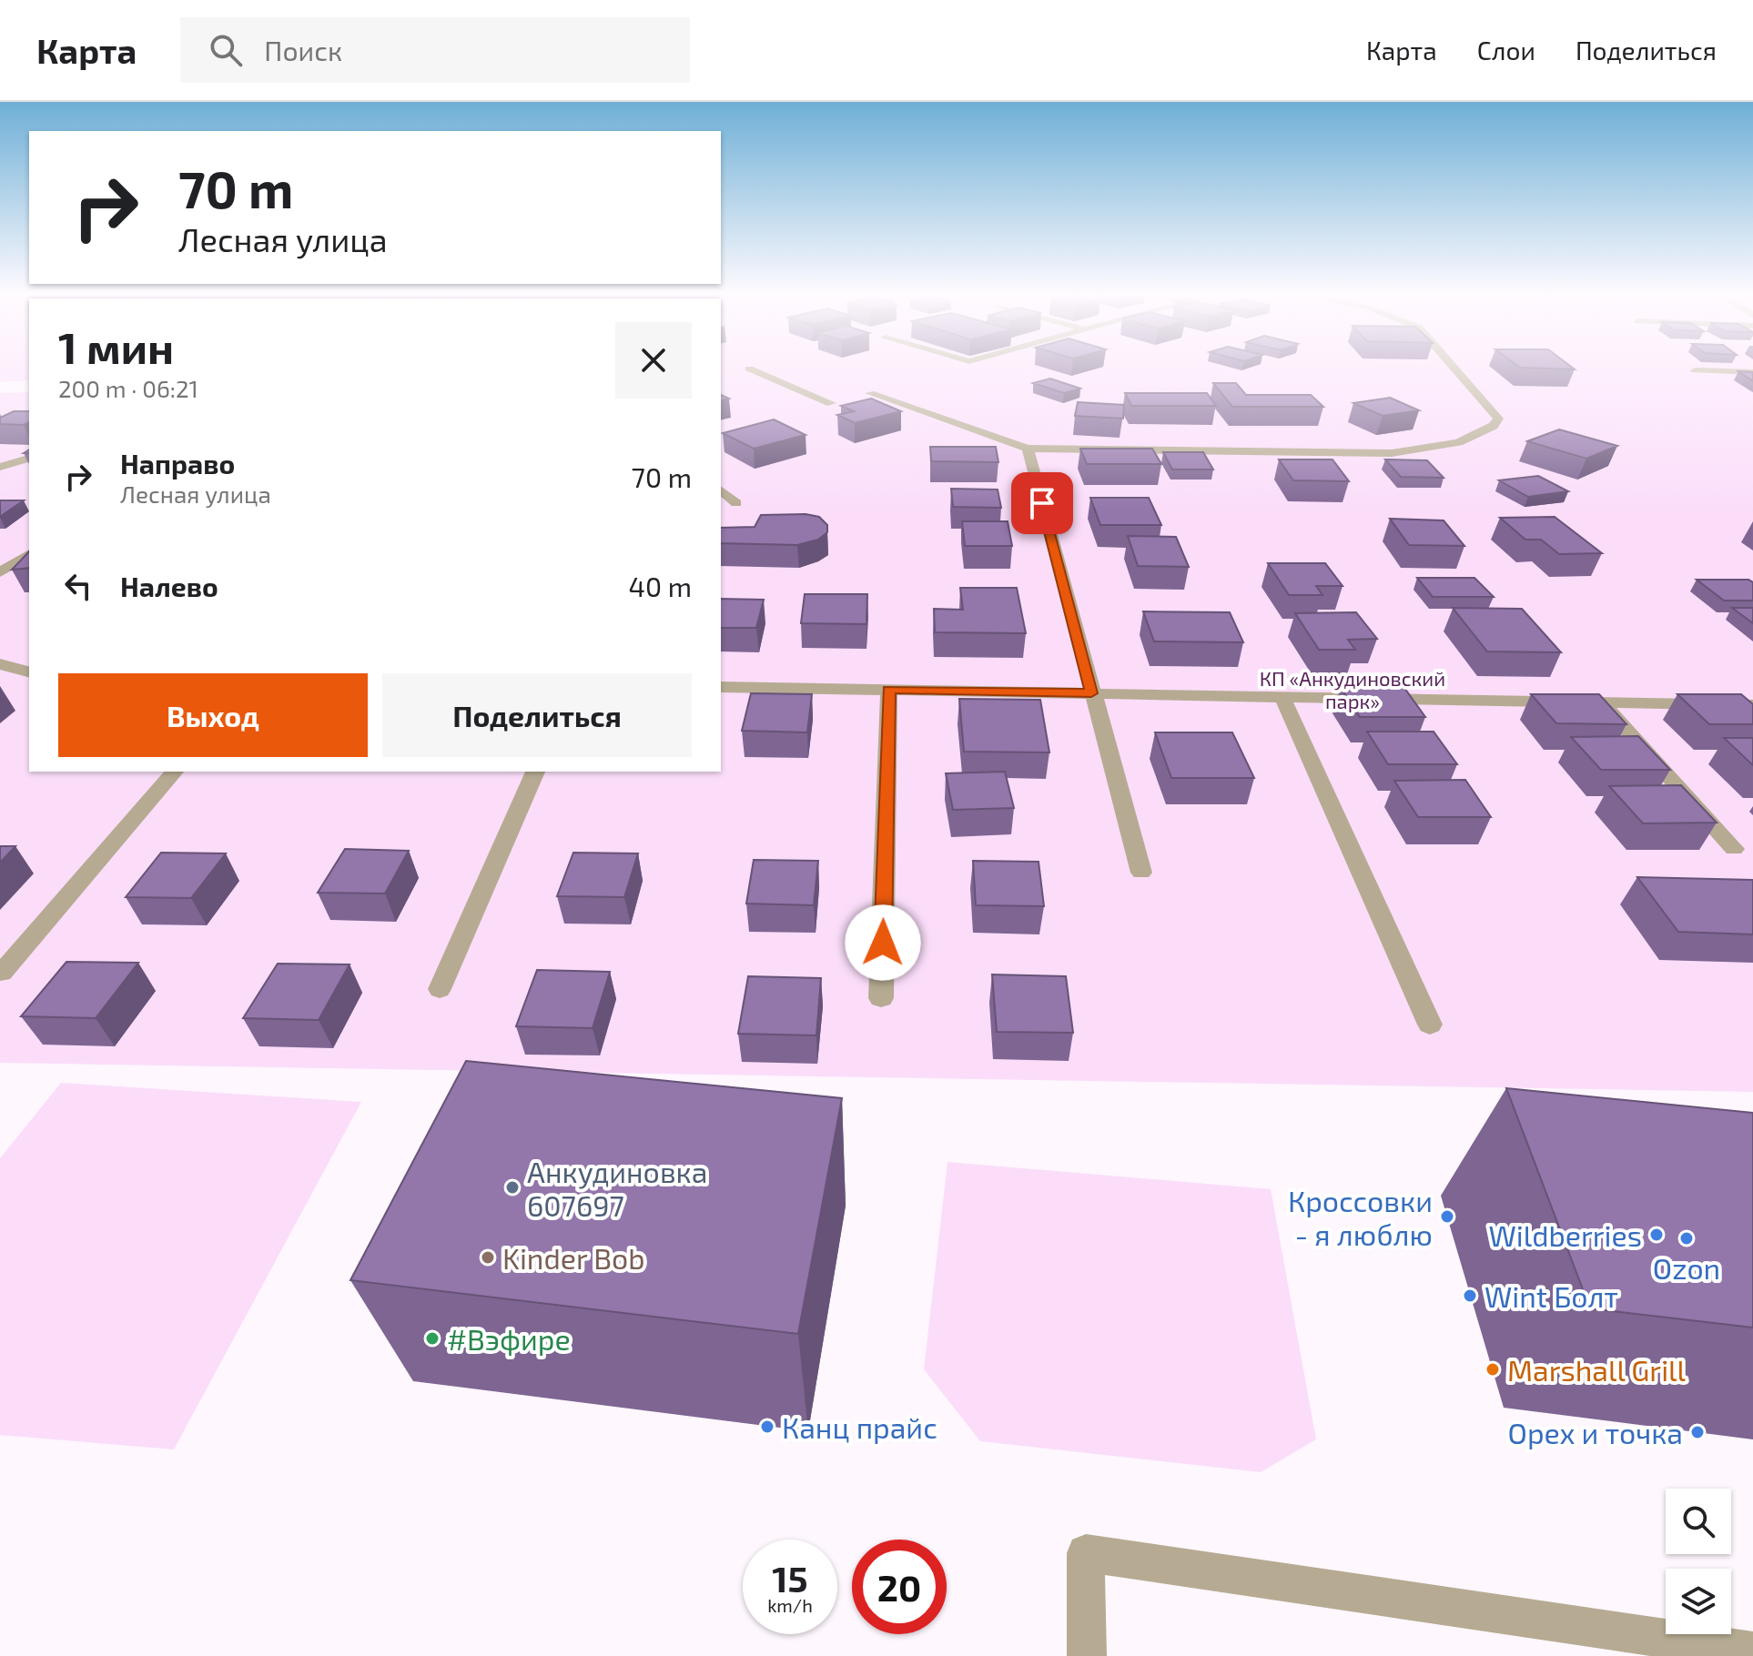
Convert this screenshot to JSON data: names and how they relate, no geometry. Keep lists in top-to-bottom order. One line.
{"parks":["КП «Анкудиновский парк»"],"places":["Анкудиновка 607697","Кроссовки - я люблю","Wildberries","Ozon","Kinder Bob","Wint Болт","#Вэфире","Marshall Grill","Канц прайс","Орех и точка"],"page":{"header":"Карта","search":"Поиск","nav":["Карта","Слои","Поделиться"],"turn":["70 m","Лесная улица"],"heading":["1 мин","200 m · 06:21"],"list":[{"name":"Направо","note":"Лесная улица","value":"70 m"},{"name":"Налево","value":"40 m"}],"buttons":["Выход","Поделиться"],"speed":"15 km/h","limit":"20"}}
